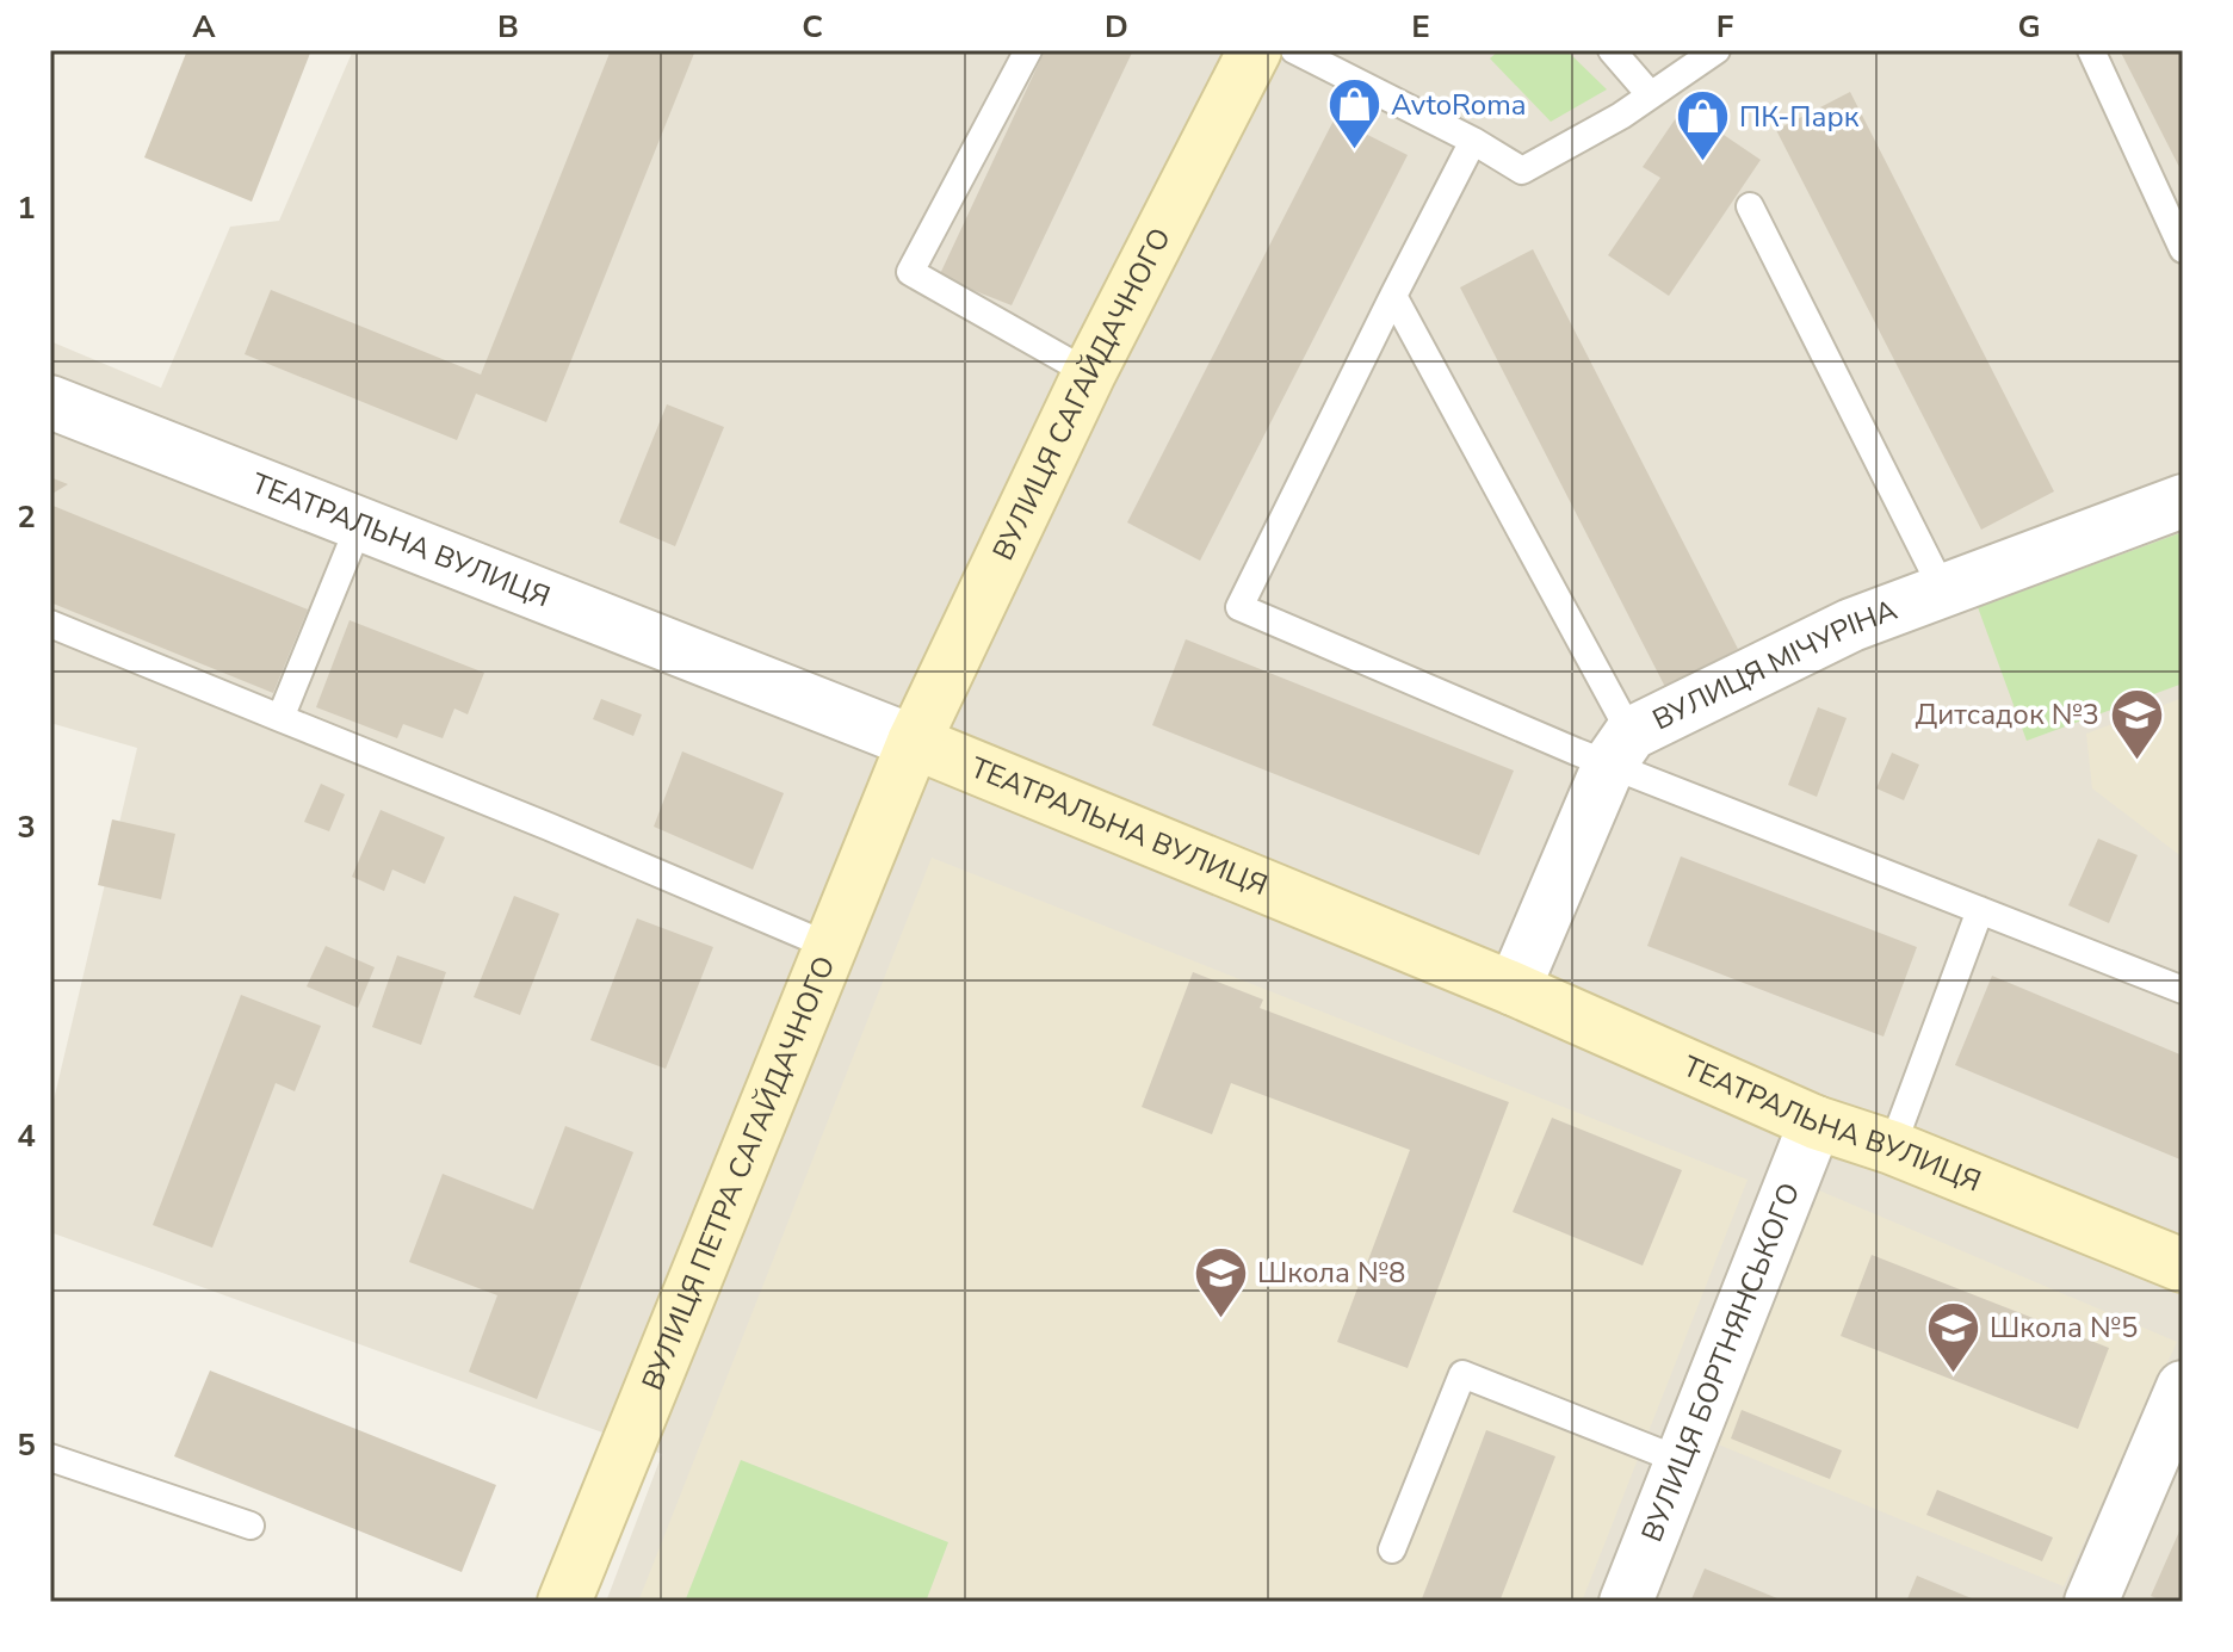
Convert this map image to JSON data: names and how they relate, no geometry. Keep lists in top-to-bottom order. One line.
{"streets":{"main road":["ВУЛИЦЯ САГАЙДАЧНОГО","ТЕАТРАЛЬНА ВУЛИЦЯ","ВУЛИЦЯ ПЕТРА САГАЙДАЧНОГО"],"street":["ВУЛИЦЯ МІЧУРІНА","ВУЛИЦЯ БОРТНЯНСЬКОГО"]},"crossings":[["ВУЛИЦЯ САГАЙДАЧНОГО","ТЕАТРАЛЬНА ВУЛИЦЯ"],["ВУЛИЦЯ САГАЙДАЧНОГО","ВУЛИЦЯ ПЕТРА САГАЙДАЧНОГО"],["ТЕАТРАЛЬНА ВУЛИЦЯ","ВУЛИЦЯ ПЕТРА САГАЙДАЧНОГО"],["ТЕАТРАЛЬНА ВУЛИЦЯ","ВУЛИЦЯ БОРТНЯНСЬКОГО"]],"places":{"shop":["AvtoRoma","ПК-Парк"],"school or university":["Дитсадок №3","Школа №8","Школа №5"]},"grid":{"columns":["A","B","C","D","E","F","G"],"rows":["1","2","3","4","5"]}}
